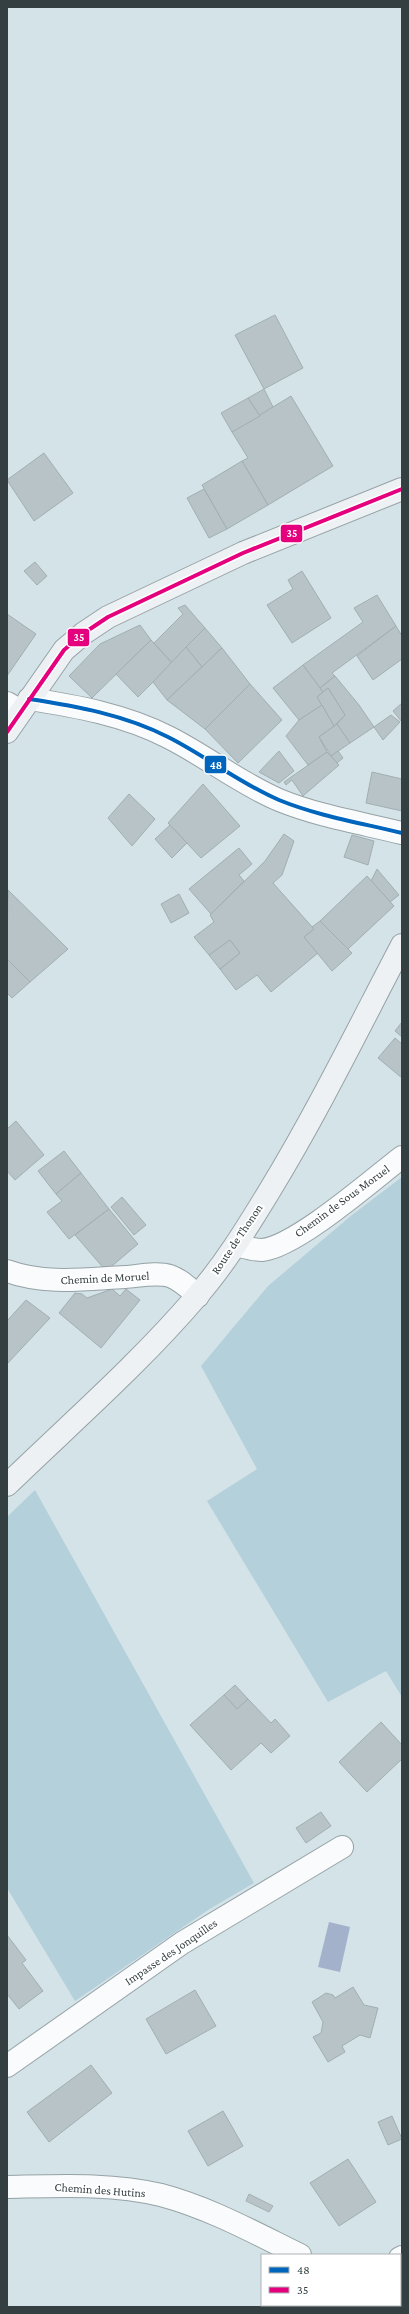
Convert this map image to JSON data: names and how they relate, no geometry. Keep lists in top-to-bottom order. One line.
{"streets":{"street":["Chemin de Sous Moruel","Route de Thonon","Chemin de Moruel","Impasse des Jonquilles","Chemin des Hutins"]},"crossings":[["Chemin de Sous Moruel","Route de Thonon"],["Route de Thonon","Chemin de Moruel"]],"lines":["transit line 35","transit line 48"],"legend":["48","35"]}
